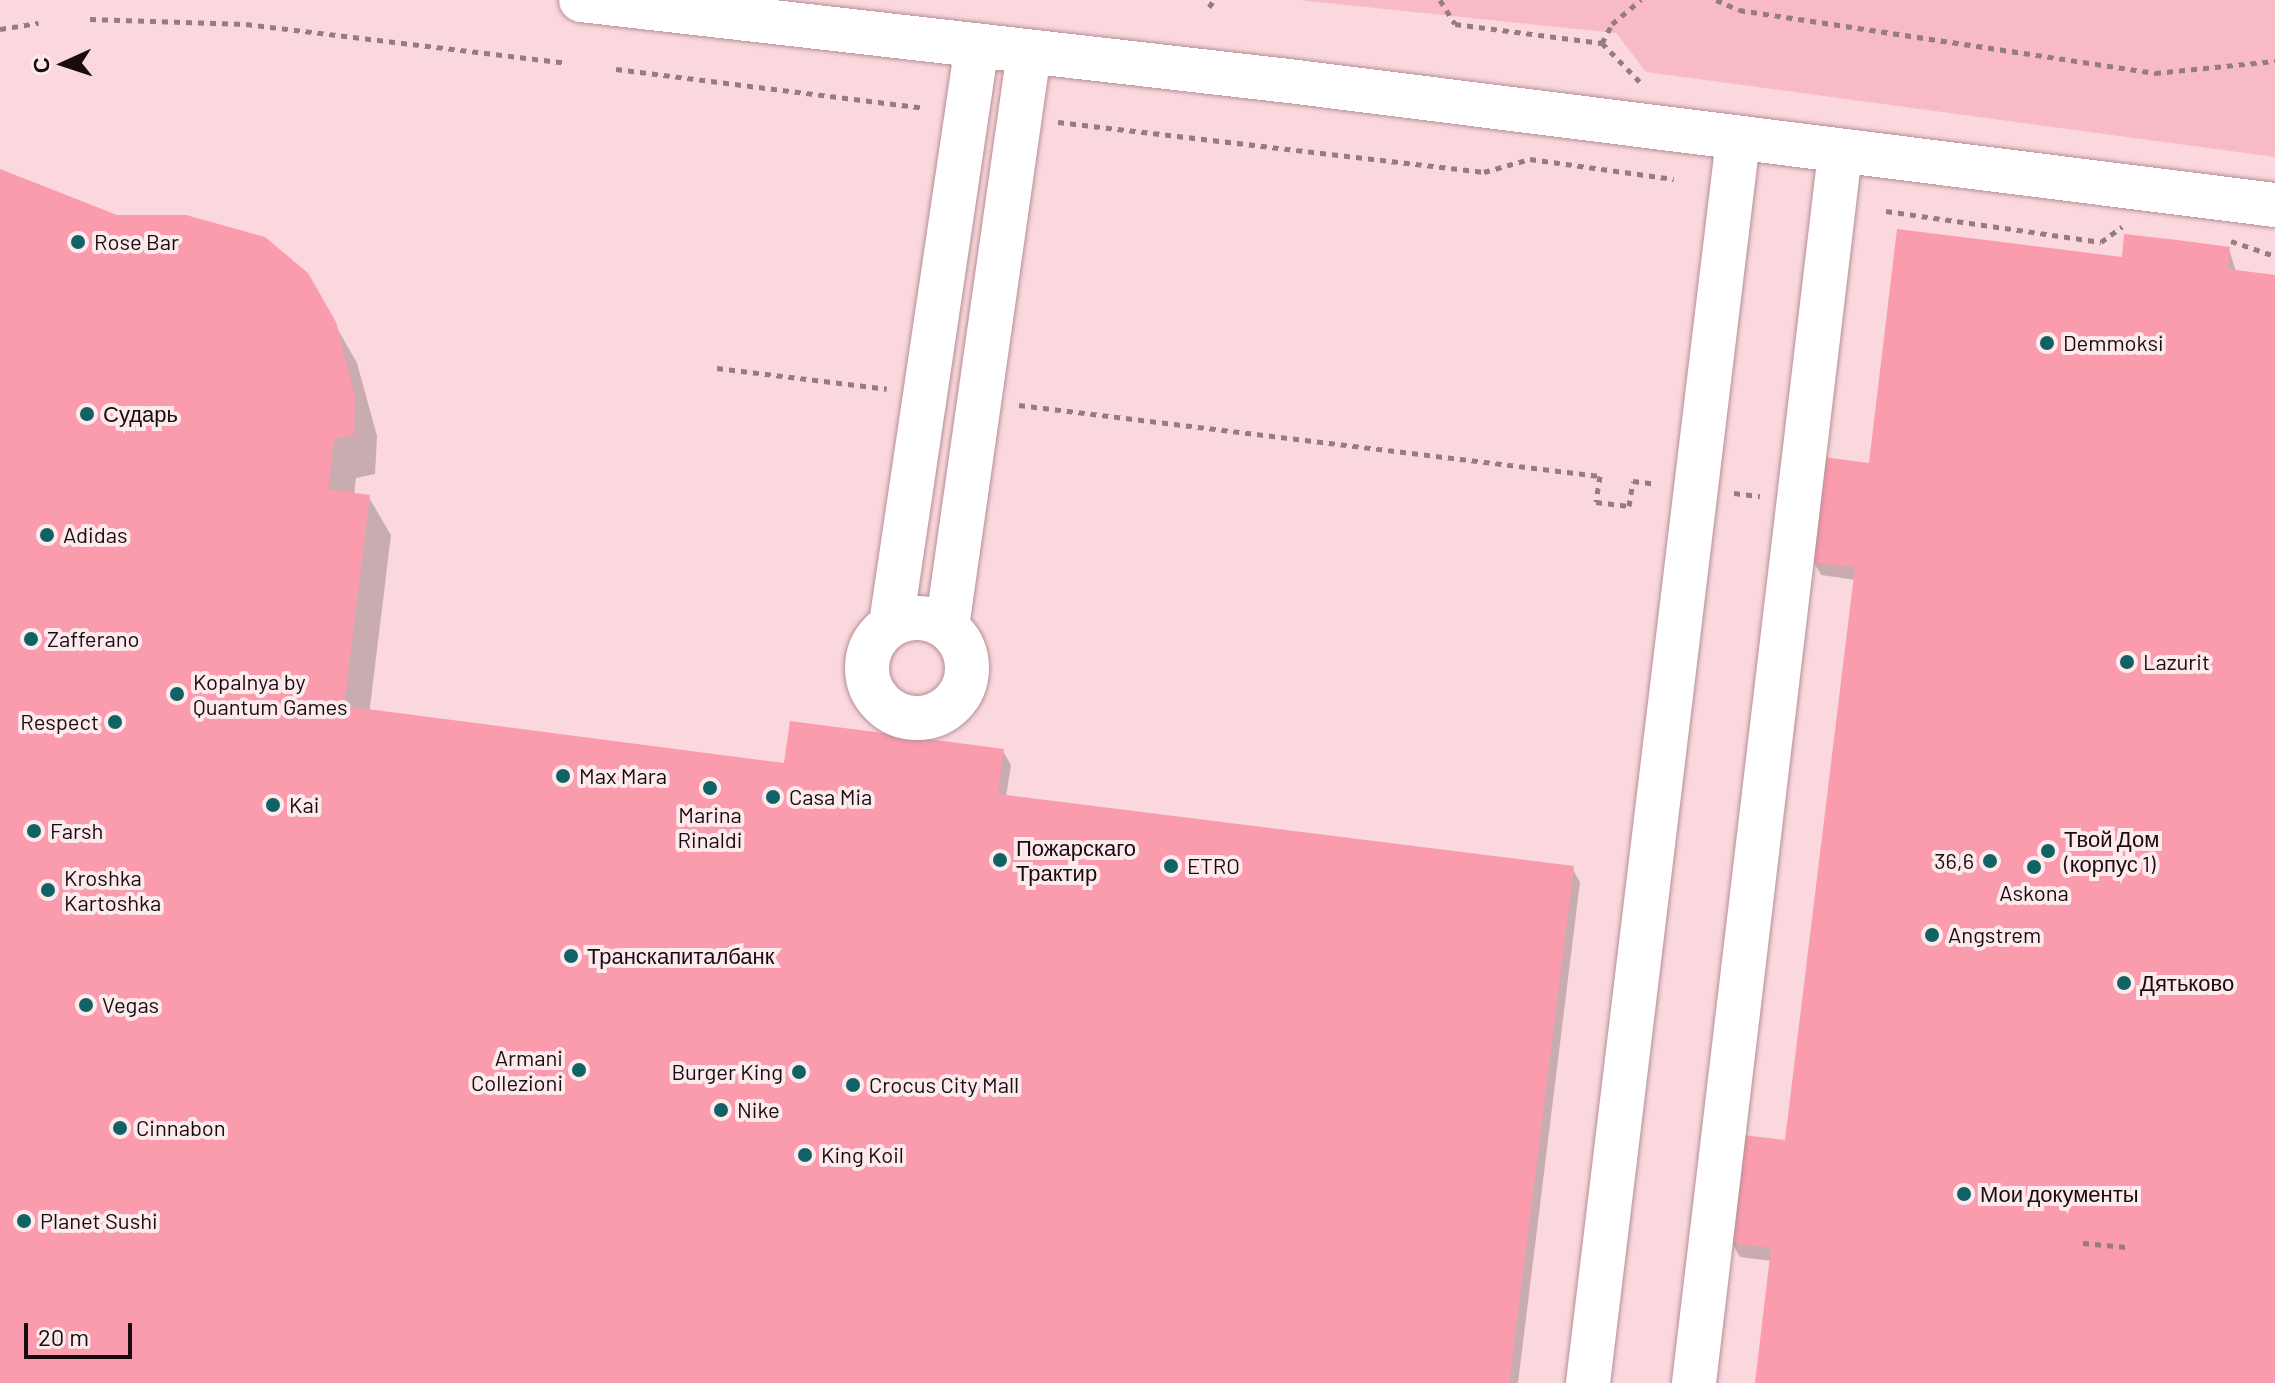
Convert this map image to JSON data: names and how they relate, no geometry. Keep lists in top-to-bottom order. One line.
{"places":["Rose Bar","Demmoksi","Сударь","Adidas","Zafferano","Lazurit","Kopalnya by Quantum Games","Respect","Max Mara","Marina Rinaldi","Casa Mia","Kai","Farsh","Твой Дом (корпус 1)","Пожарскаго Трактир","36,6","ETRO","Askona","Kroshka Kartoshka","Angstrem","Транскапиталбанк","Дятьково","Vegas","Armani Collezioni","Burger King","Crocus City Mall","Nike","Cinnabon","King Koil","Мои документы","Planet Sushi"],"scale_bar":"20 m","north":"left"}
